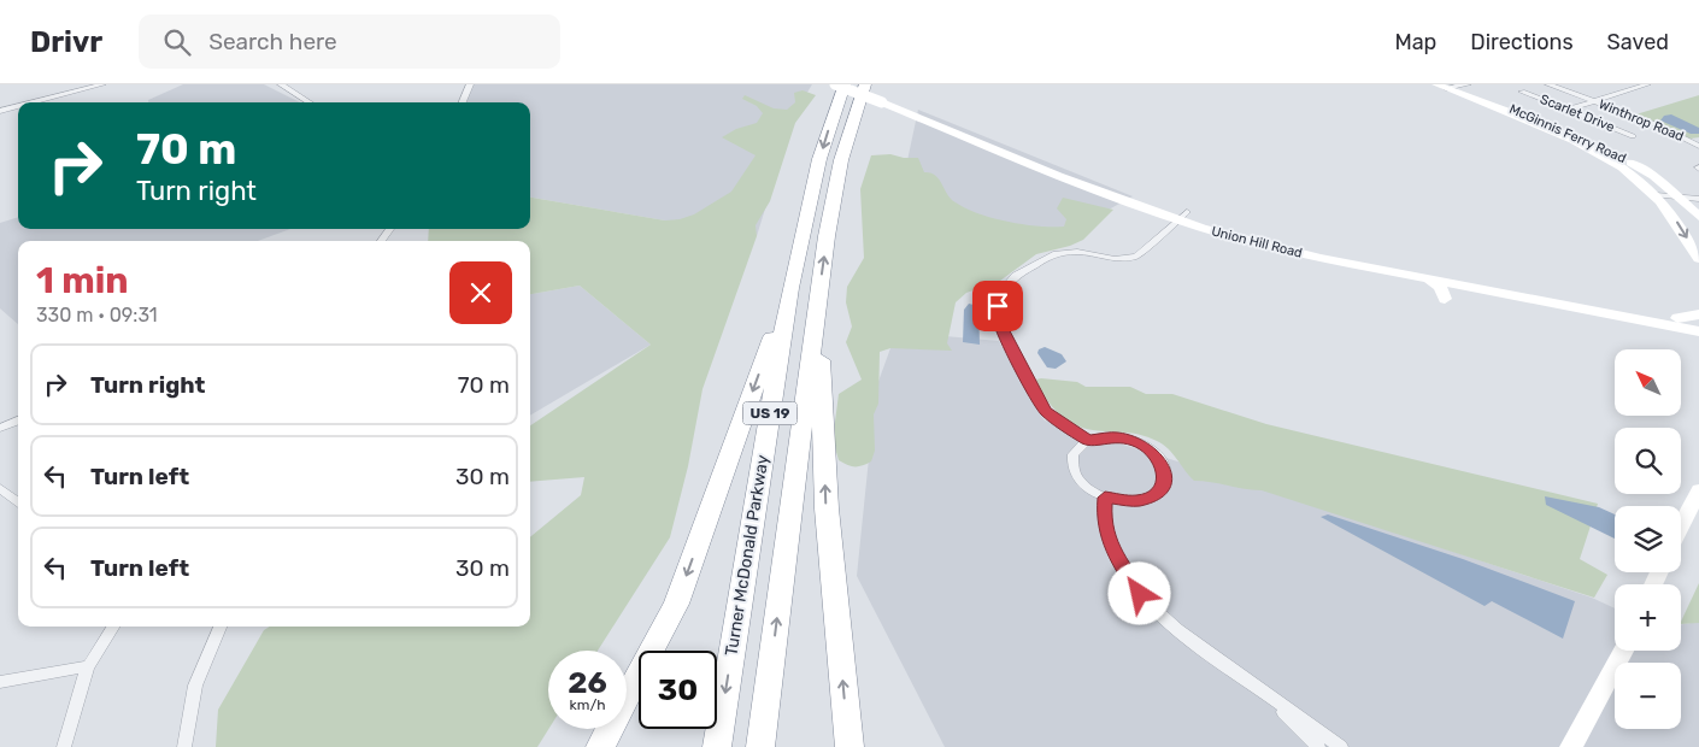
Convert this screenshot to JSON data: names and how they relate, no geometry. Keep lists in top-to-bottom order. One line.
{"streets":{"highway":["US 19","Turner McDonald Parkway"],"street":["Scarlet Drive","Winthrop Road","McGinnis Ferry Road","Union Hill Road"]},"north":"top left","page":{"header":"Drivr","search":"Search here","nav":["Map","Directions","Saved"],"turn":["70 m","Turn right"],"heading":["1 min","330 m · 09:31"],"list":[{"name":"Turn right","value":"70 m"},{"name":"Turn left","value":"30 m"},{"name":"Turn left","value":"30 m"}],"map_buttons":["+","−"],"speed":"26 km/h","limit":"30"}}
